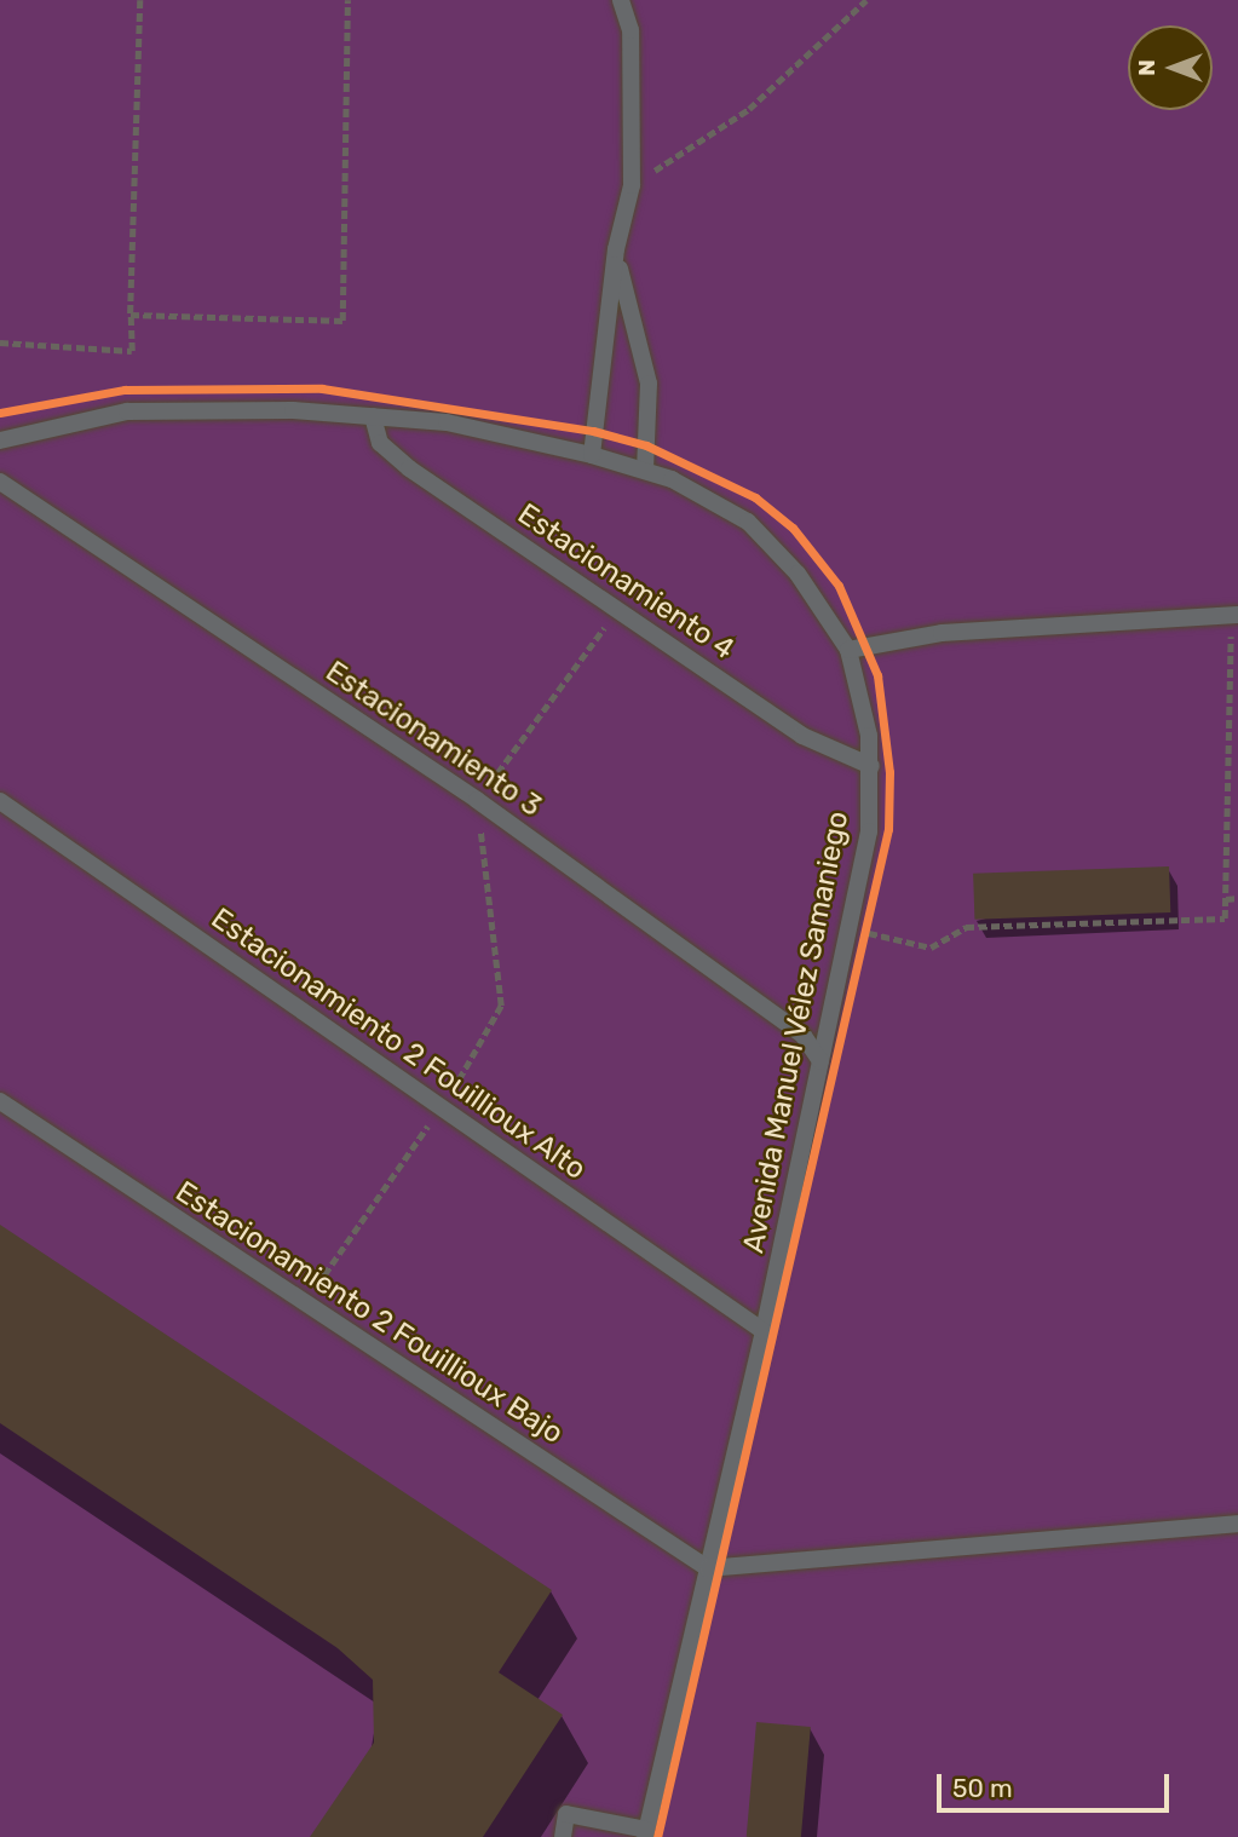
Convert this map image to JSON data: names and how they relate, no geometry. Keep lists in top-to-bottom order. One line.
{"streets":{"lane":["Estacionamiento 4","Estacionamiento 3","Avenida Manuel Vélez Samaniego","Estacionamiento 2 Fouillioux Alto","Estacionamiento 2 Fouillioux Bajo"]},"crossings":[["Estacionamiento 4","Avenida Manuel Vélez Samaniego"],["Estacionamiento 3","Avenida Manuel Vélez Samaniego"],["Avenida Manuel Vélez Samaniego","Estacionamiento 2 Fouillioux Alto"],["Avenida Manuel Vélez Samaniego","Estacionamiento 2 Fouillioux Bajo"]],"scale_bar":"50 m","north":"left"}
